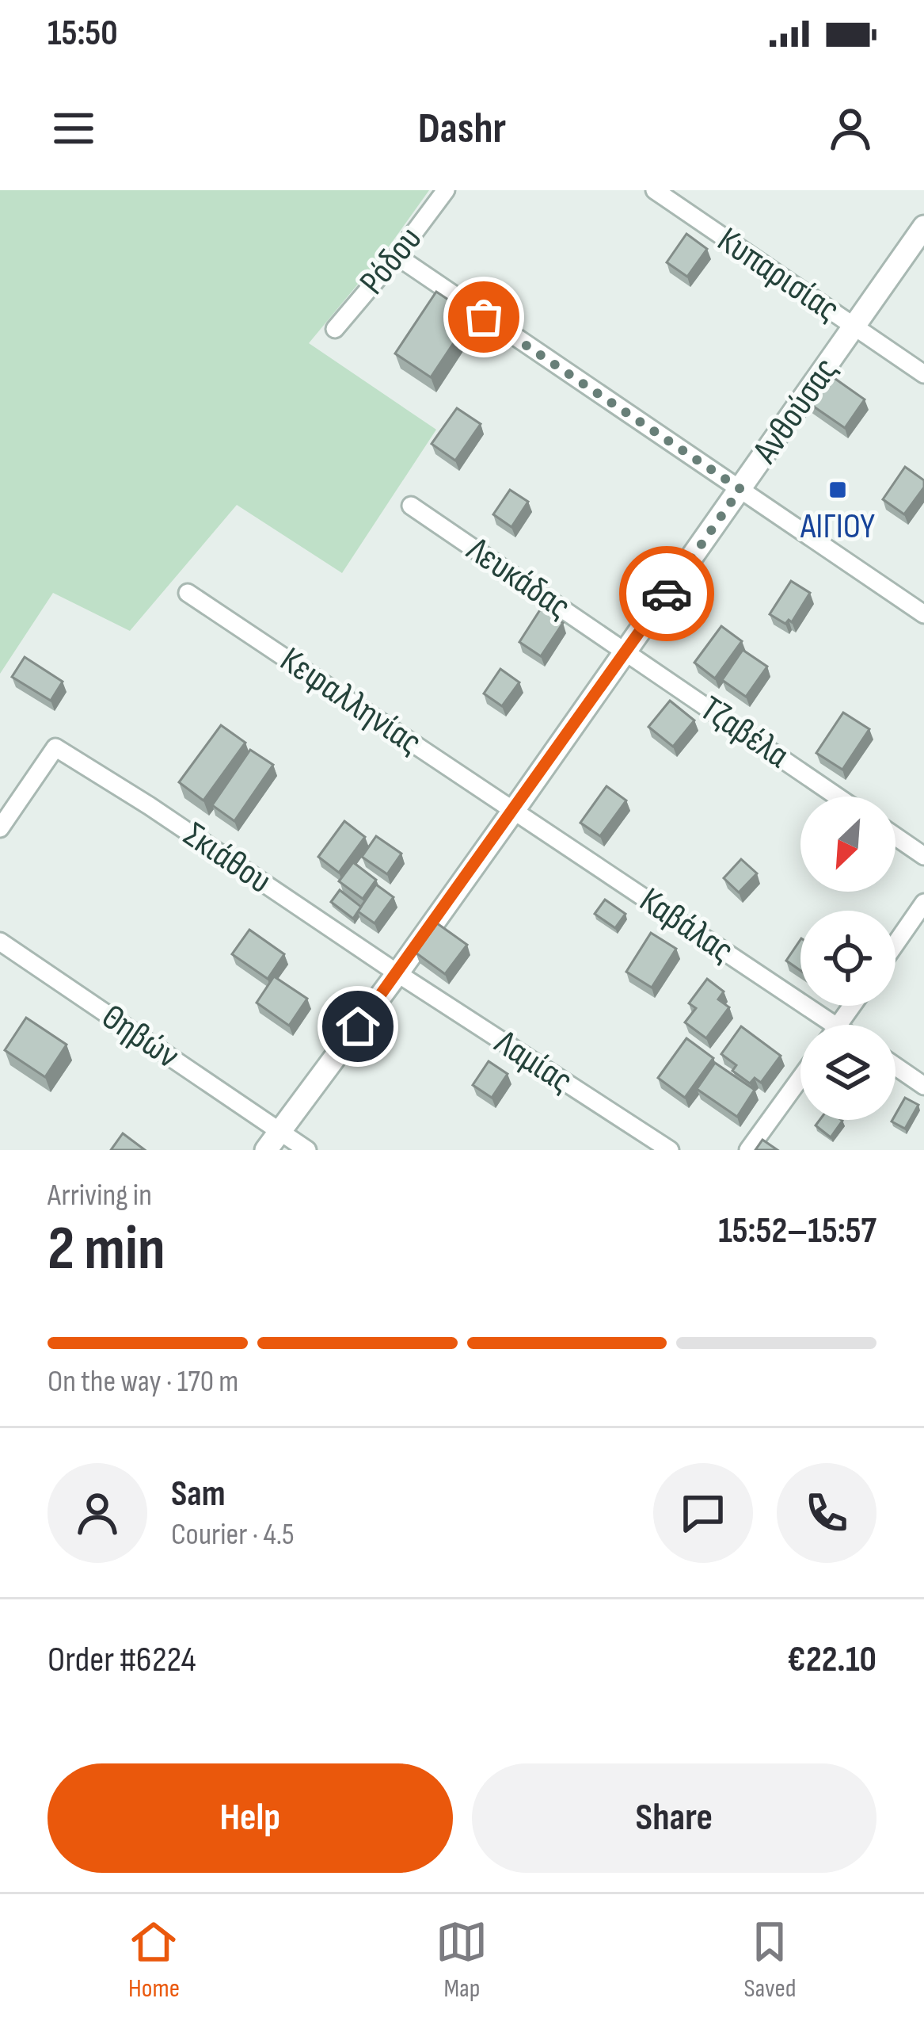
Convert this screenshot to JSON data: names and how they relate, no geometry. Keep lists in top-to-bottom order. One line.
{"streets":{"street":["Ρόδου","Κυπαρισίας","Ανθούσας","Λευκάδας","Κεφαλληνίας","Τζαβέλα","Σκιάθου","Καβάλας","Θηβών","Λαμίας"]},"crossings":[["Κυπαρισίας","Ανθούσας"],["Ανθούσας","Λευκάδας"],["Ανθούσας","Κεφαλληνίας"],["Ανθούσας","Τζαβέλα"],["Ανθούσας","Σκιάθου"],["Ανθούσας","Καβάλας"],["Ανθούσας","Θηβών"],["Ανθούσας","Λαμίας"],["Λευκάδας","Τζαβέλα"],["Κεφαλληνίας","Καβάλας"],["Σκιάθου","Λαμίας"]],"places":{"transit":["ΑΙΓΙΟΥ"]},"north":"bottom left","page":{"status":"15:50","header":"Dashr","heading":["2 min","Arriving in","15:52–15:57"],"panel":["Sam","Courier · 4.5","Order #6224","€22.10"],"bar":"On the way · 170 m","buttons":["Help","Share"],"tabs":["Home","Map","Saved"]}}
